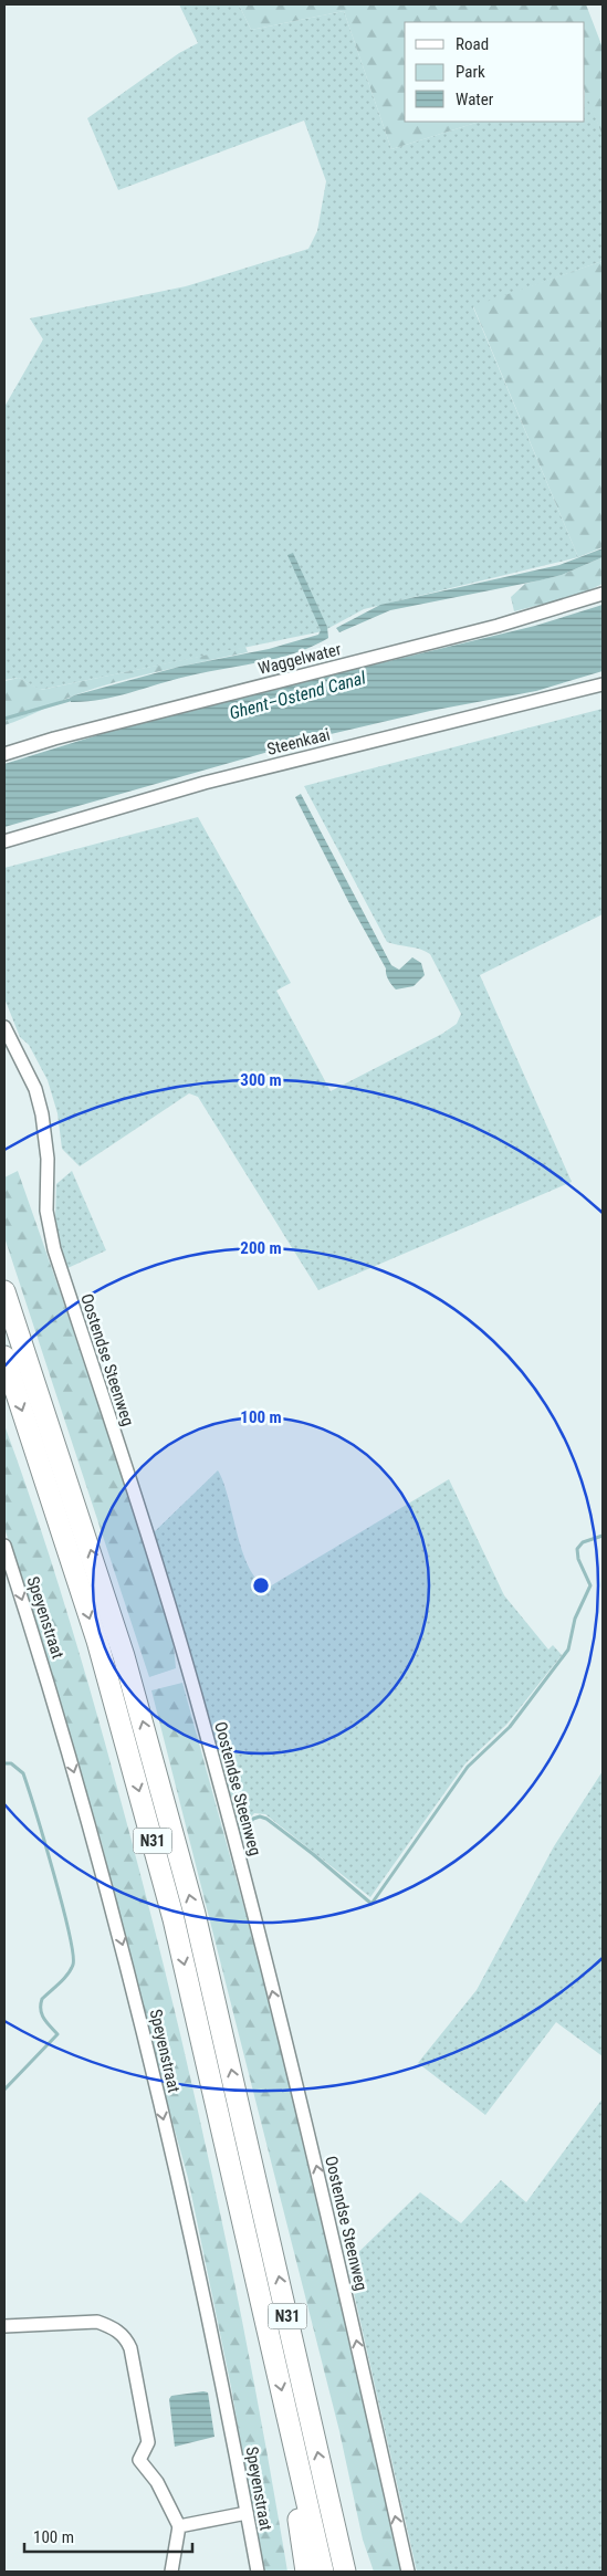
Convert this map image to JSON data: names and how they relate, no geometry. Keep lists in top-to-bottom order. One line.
{"streets":{"highway":["N31"],"street":["Waggelwater","Steenkaai","Oostendse Steenweg","Speyenstraat"]},"one_way":["Oostendse Steenweg","Speyenstraat"],"water":["Ghent–Ostend Canal"],"legend":["Road","Park","Water"],"scale_bar":"100 m","rings":["300 m","200 m","100 m"]}
